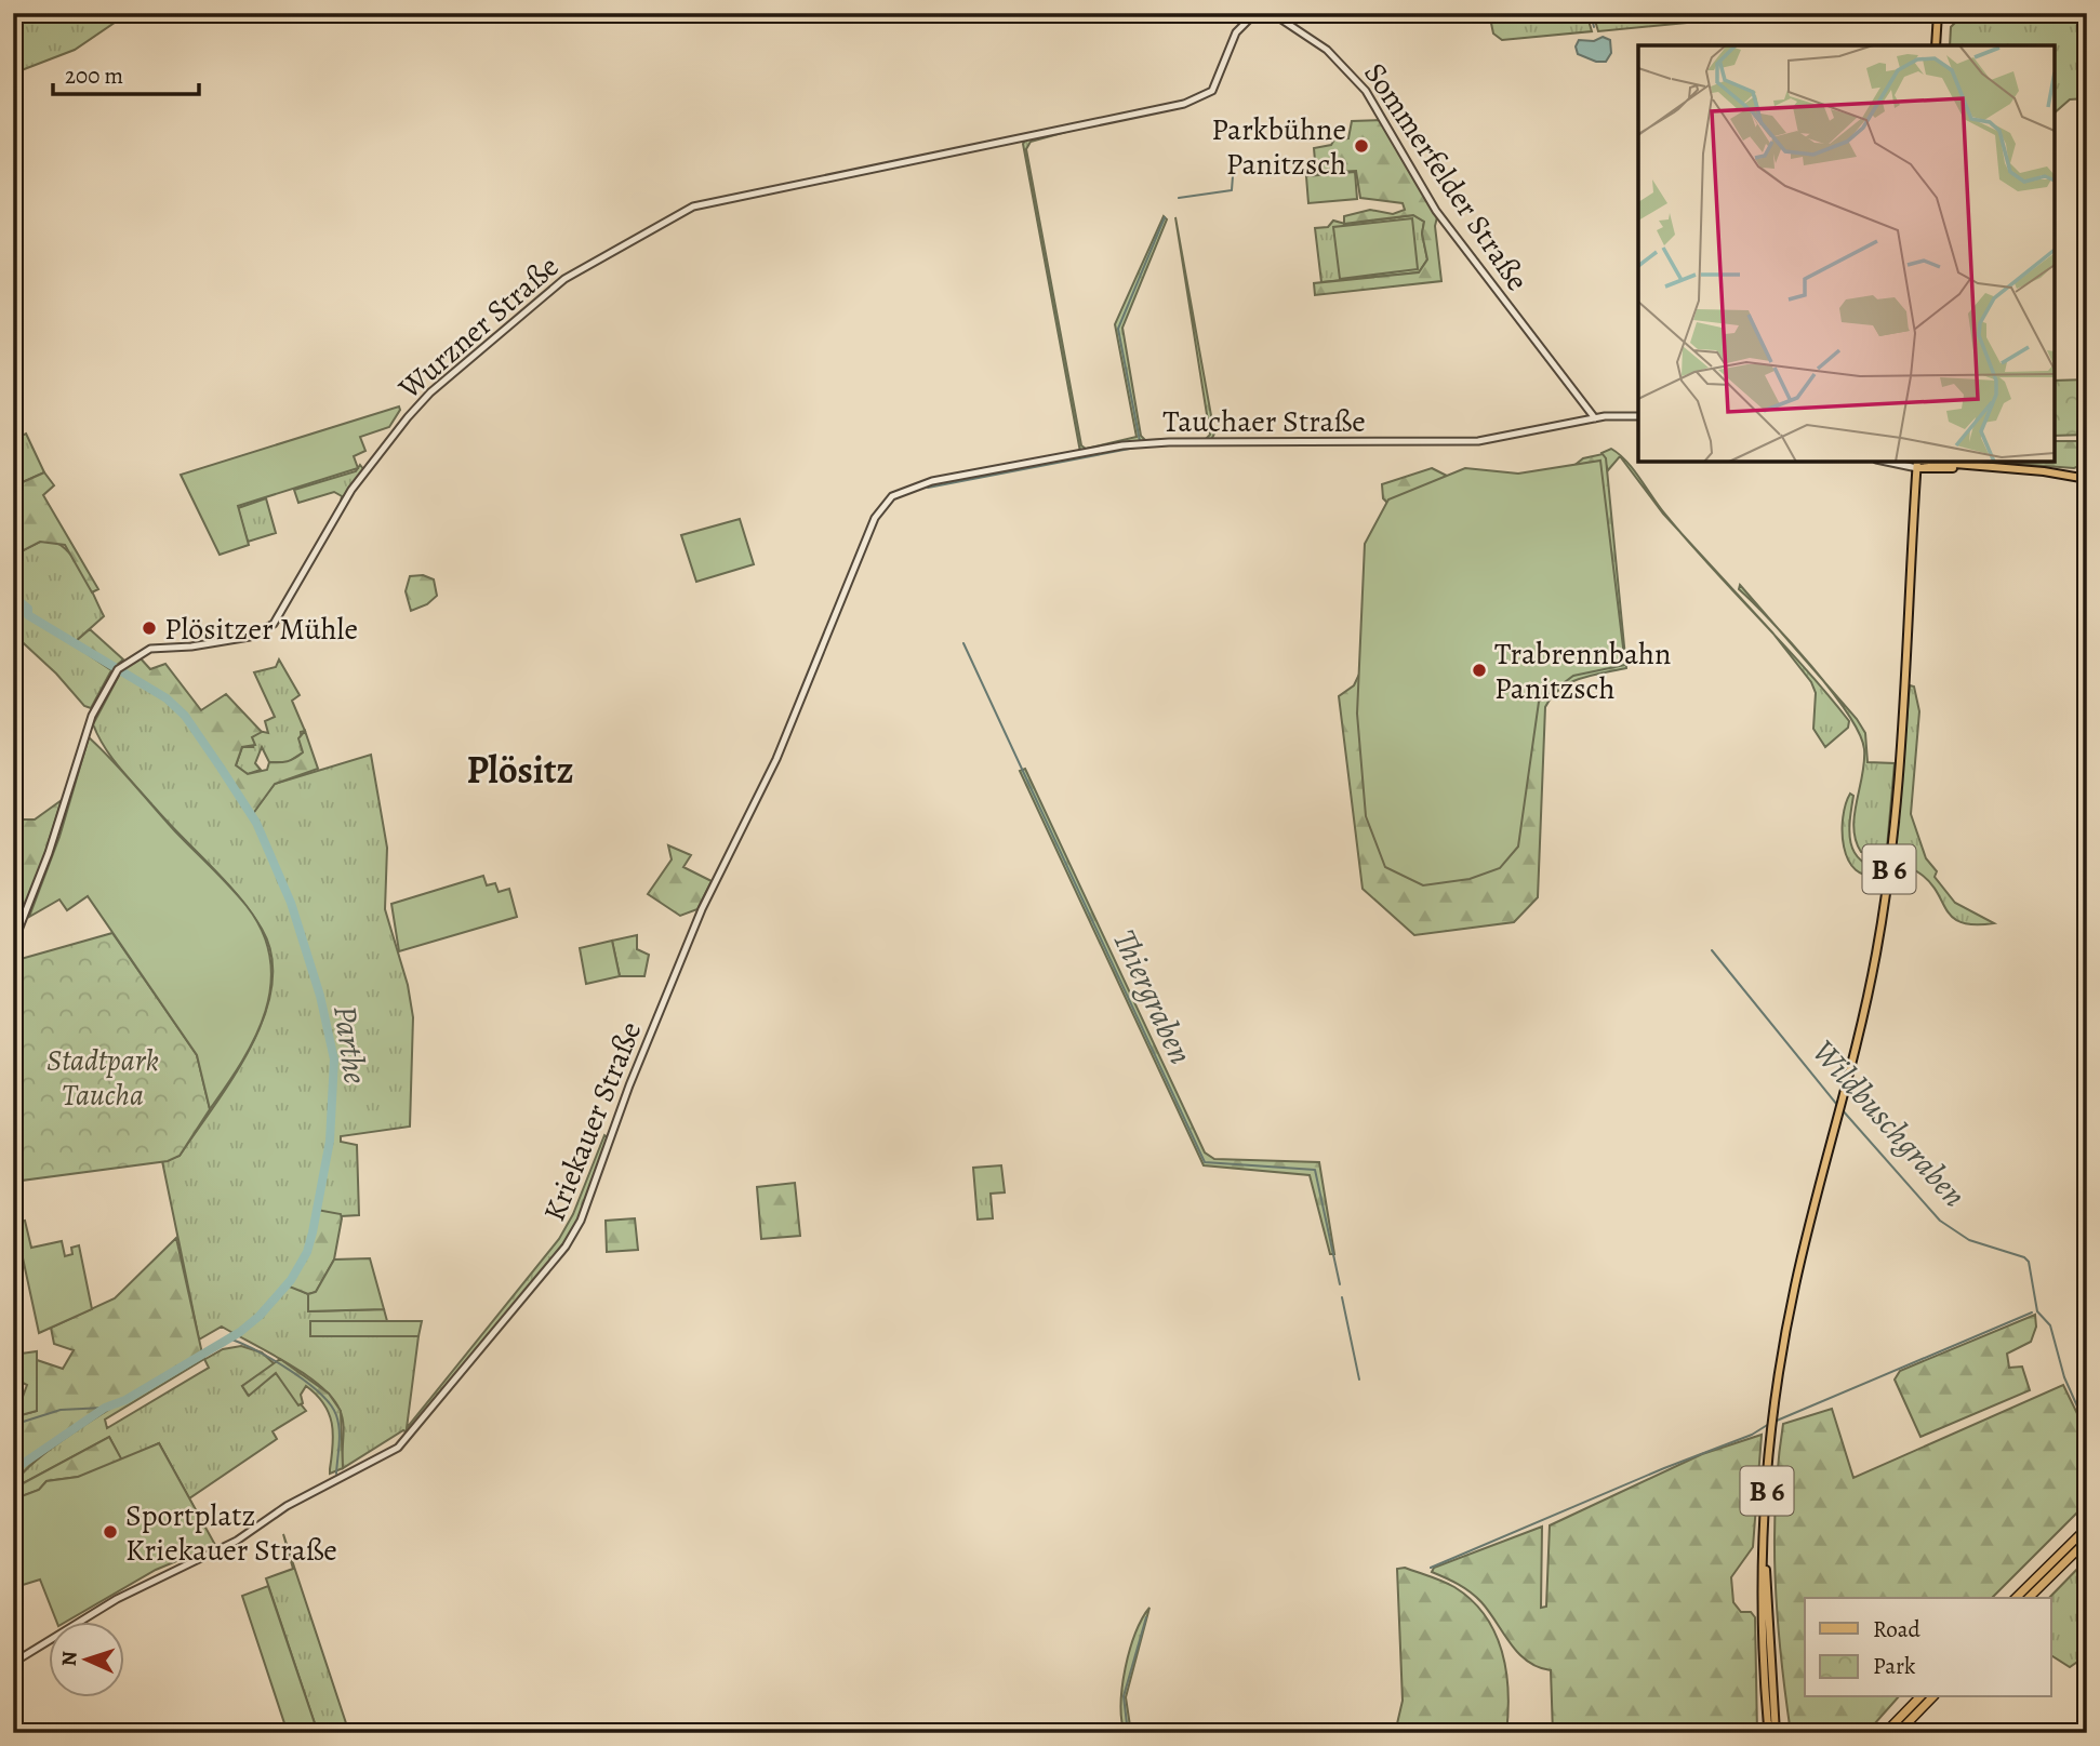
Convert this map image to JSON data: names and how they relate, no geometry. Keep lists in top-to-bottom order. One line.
{"streets":{"main road":["B 6"],"street":["Sommerfelder Straße","Wurzner Straße","Tauchaer Straße","Kriekauer Straße"]},"crossings":[["Sommerfelder Straße","Tauchaer Straße"],["Tauchaer Straße","Kriekauer Straße"]],"districts":["Plösitz"],"water":["Thiergraben","Parthe","Wildbuschgraben"],"parks":["Stadtpark Taucha"],"places":["Parkbühne Panitzsch","Plösitzer Mühle","Trabrennbahn Panitzsch","Sportplatz Kriekauer Straße"],"legend":["Road","Park"],"scale_bar":"200 m","north":"left"}
